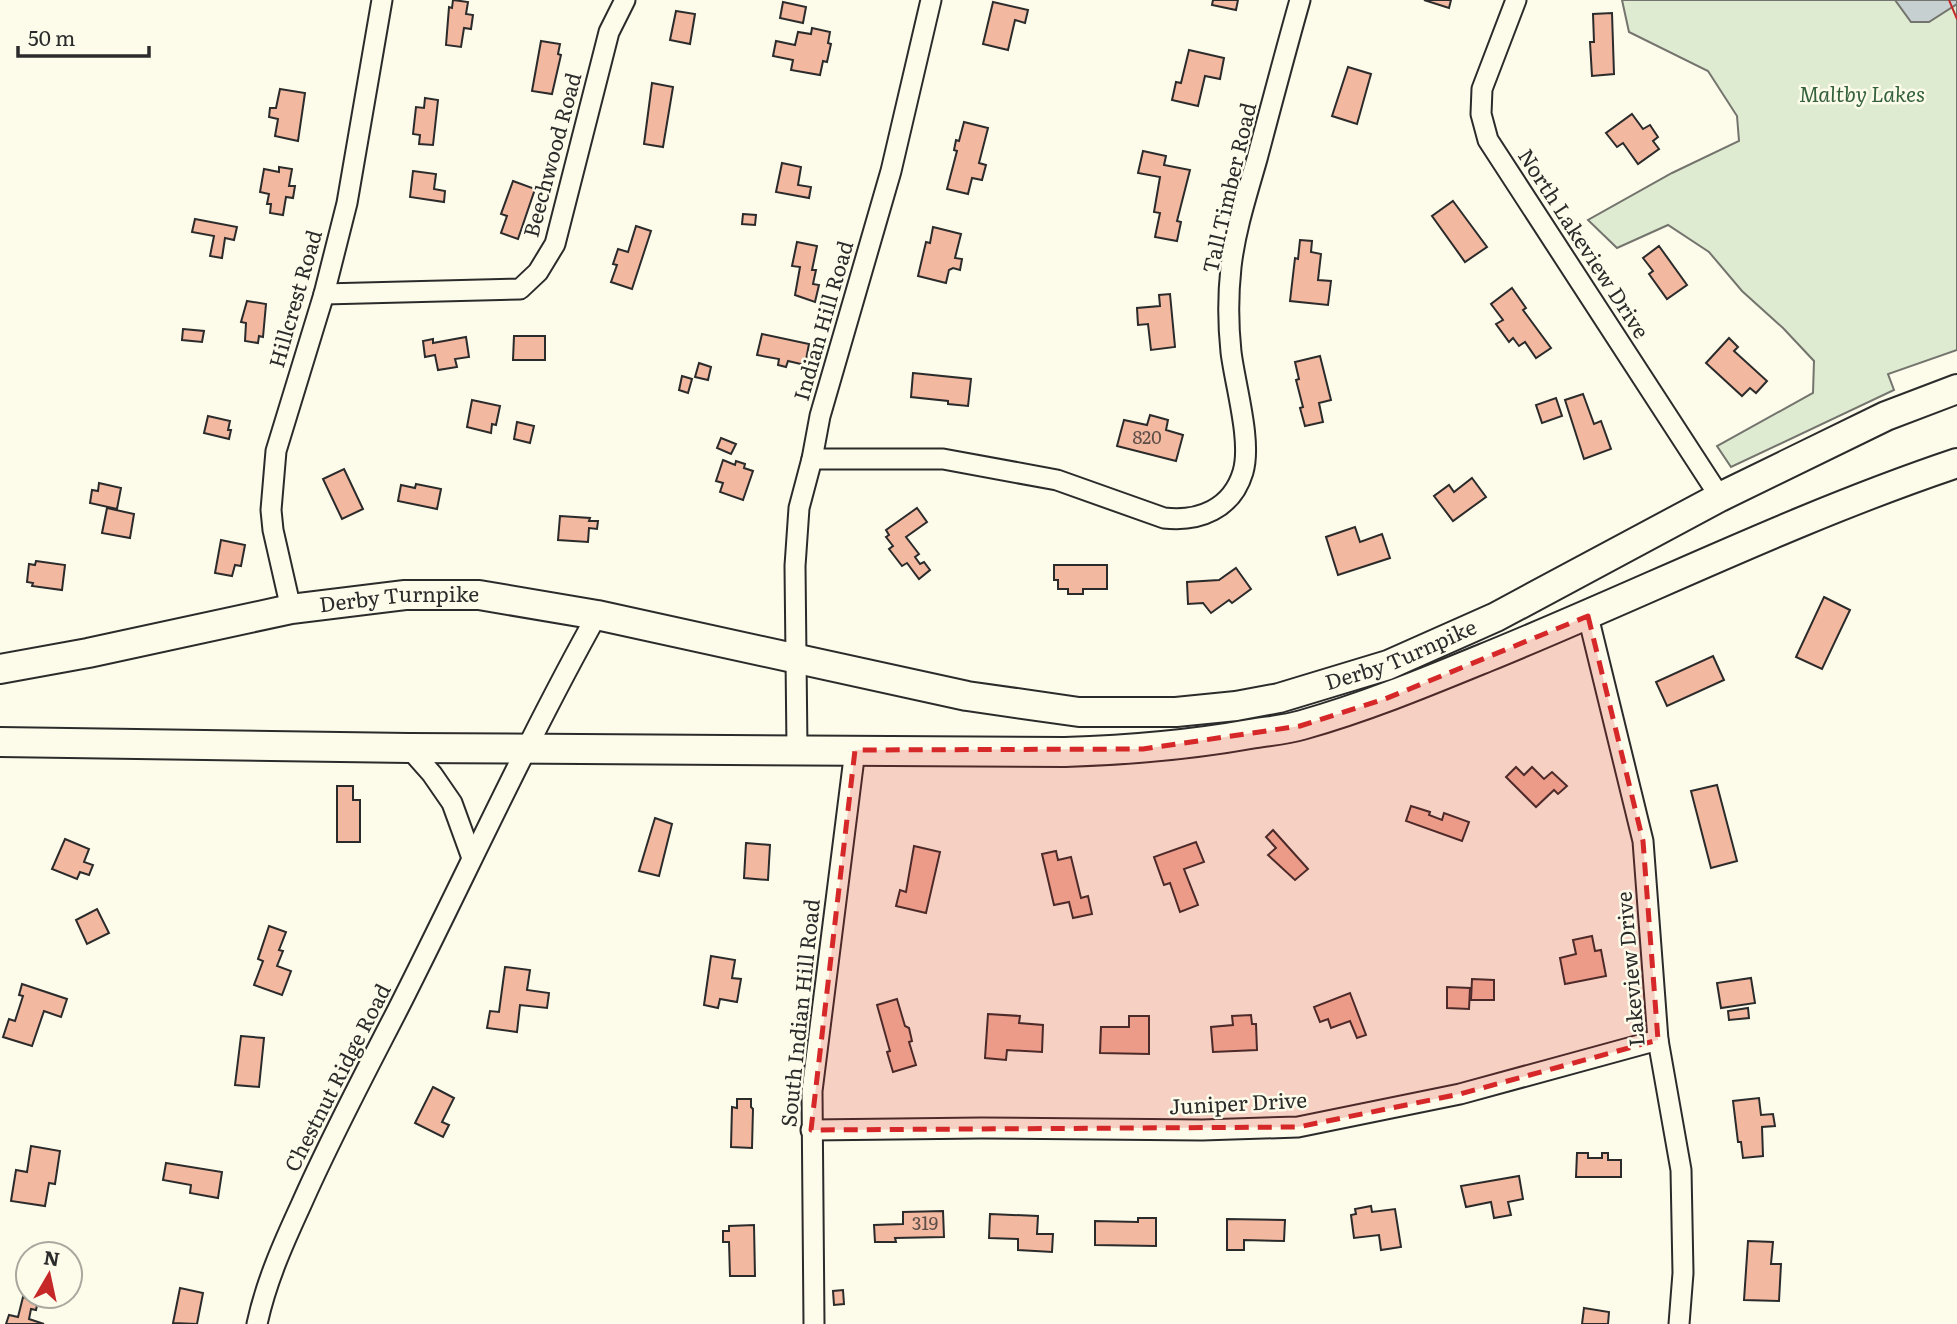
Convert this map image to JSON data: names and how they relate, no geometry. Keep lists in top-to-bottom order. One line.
{"streets":{"highway":["Derby Turnpike"],"street":["Beechwood Road","Tall Timber Road","North Lakeview Drive","Hillcrest Road","Indian Hill Road","Lakeview Drive","South Indian Hill Road","Chestnut Ridge Road","Juniper Drive"]},"crossings":[["Beechwood Road","Hillcrest Road"],["Tall Timber Road","Indian Hill Road"],["North Lakeview Drive","Derby Turnpike"],["Hillcrest Road","Derby Turnpike"],["Indian Hill Road","Derby Turnpike"],["Derby Turnpike","Lakeview Drive"],["Derby Turnpike","South Indian Hill Road"],["Derby Turnpike","Chestnut Ridge Road"],["Lakeview Drive","Juniper Drive"],["South Indian Hill Road","Juniper Drive"]],"parks":["Maltby Lakes"],"house_numbers":["820","319"],"scale_bar":"50 m","north":"top"}
